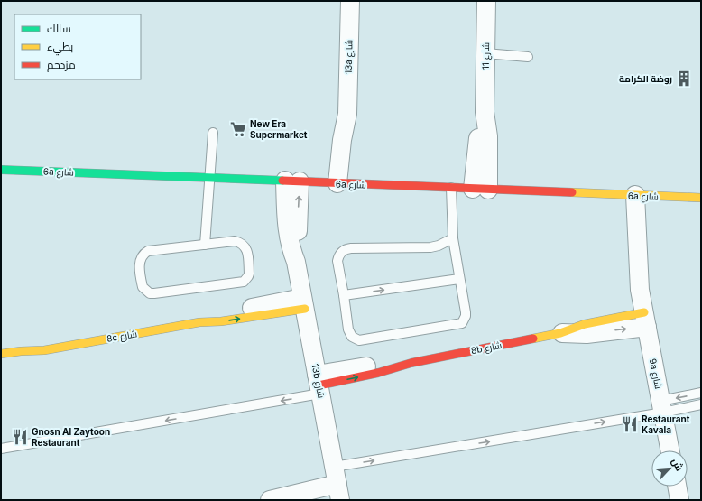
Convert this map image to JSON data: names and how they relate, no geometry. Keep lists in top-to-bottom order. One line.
{"streets":{"street":["شارع 11","13a شارع","6a شارع","8c شارع","8b شارع","9a شارع","13b شارع"]},"crossings":[["شارع 11","6a شارع"],["13a شارع","6a شارع"],["6a شارع","9a شارع"],["6a شارع","13b شارع"],["8c شارع","13b شارع"],["8b شارع","9a شارع"],["8b شارع","13b شارع"]],"places":{"building":["روضة الكرامة"],"supermarket":["New Era Supermarket"],"restaurant":["Restaurant Kavala","Gnosn Al Zaytoon Restaurant"]},"legend":["سالك","بطيء","مزدحم"],"north":"top right"}
